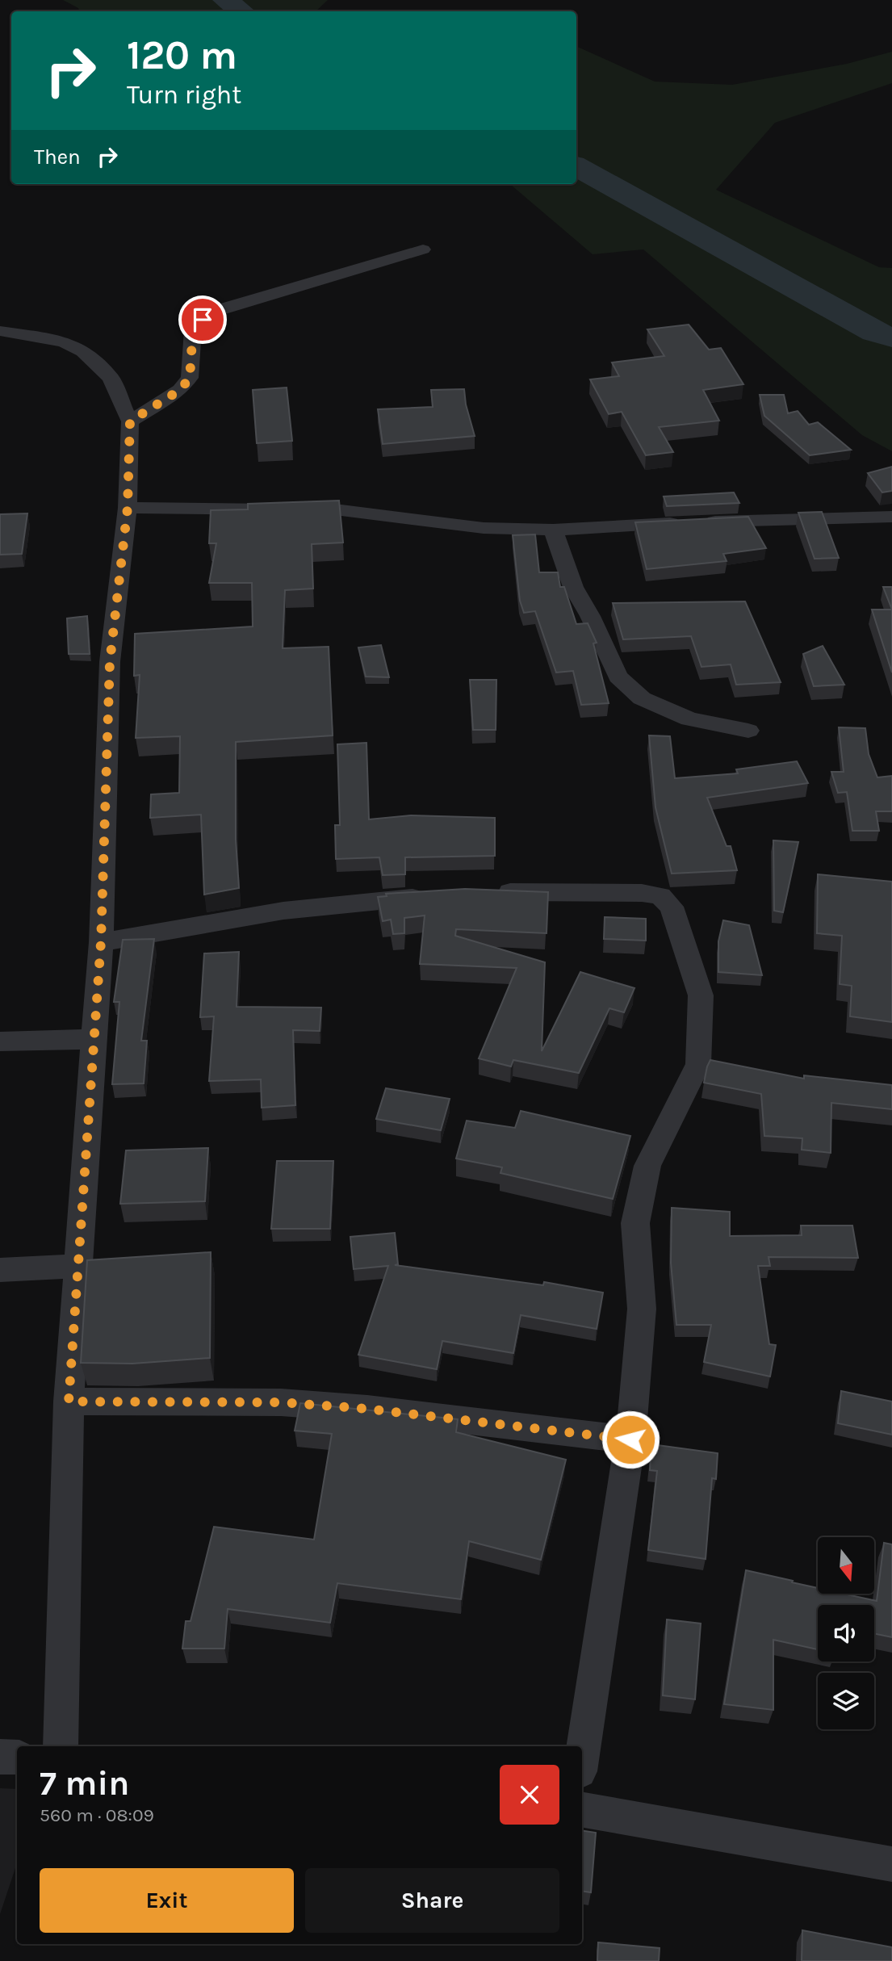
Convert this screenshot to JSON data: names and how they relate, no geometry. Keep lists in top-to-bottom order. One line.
{"north":"bottom","page":{"turn":["120 m","Turn right"],"then":"Then","heading":["7 min","560 m · 08:09"],"buttons":["Exit","Share"]}}
